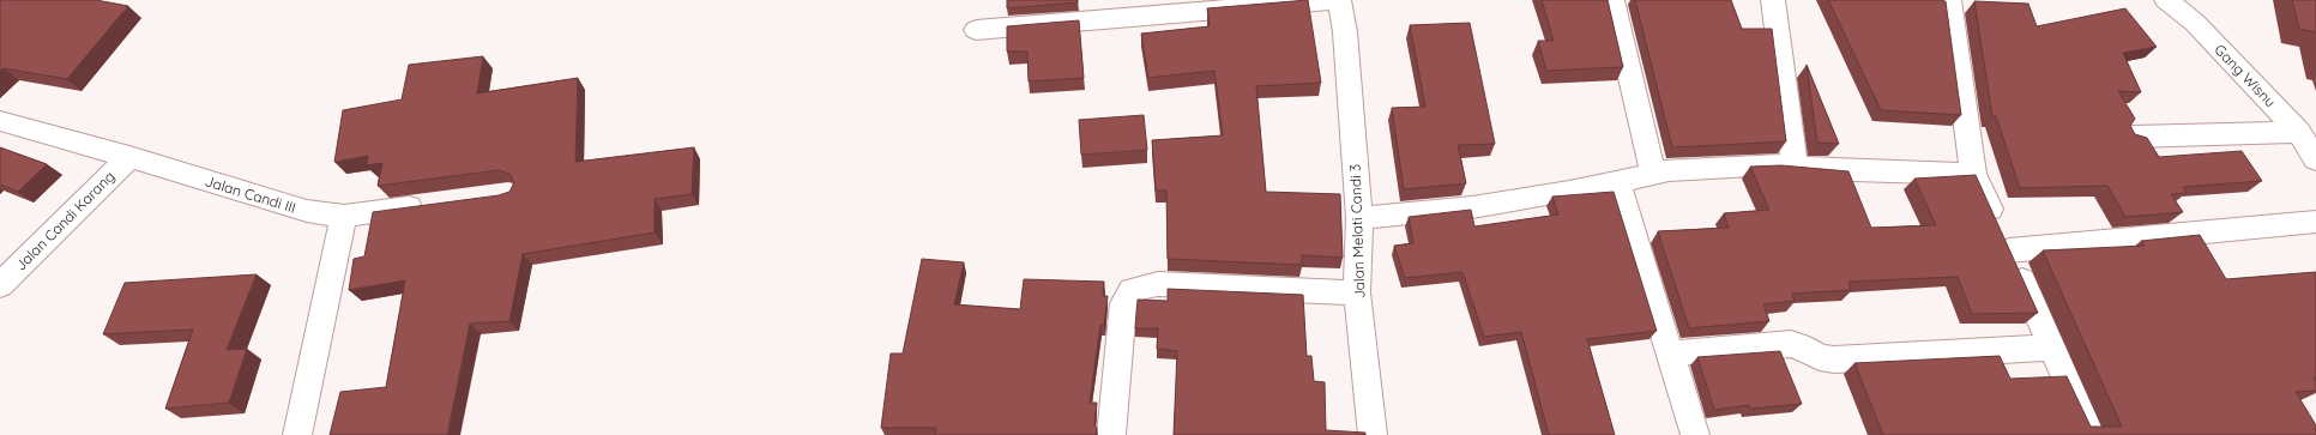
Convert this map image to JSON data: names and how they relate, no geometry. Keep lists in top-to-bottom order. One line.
{"streets":{"street":["Gang Wisnu","Jalan Candi III","Jalan Candi Karang","Jalan Melati Candi 3"]},"crossings":[["Jalan Candi III","Jalan Candi Karang"]]}
